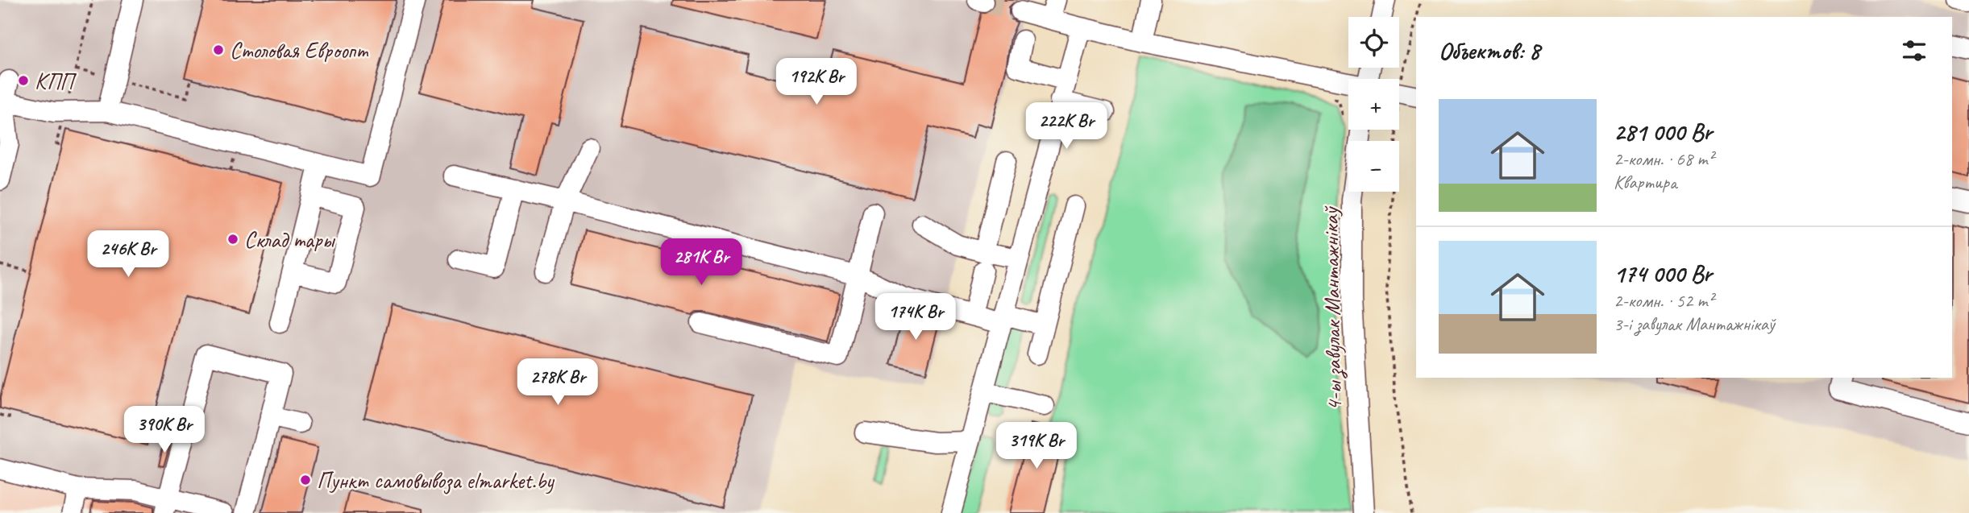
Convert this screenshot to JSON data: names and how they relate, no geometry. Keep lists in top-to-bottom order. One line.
{"streets":{"street":["4-ы завулак Мантажнікаў"]},"places":["Столовая Евроопт","КПП","Склад тары","Пункт самовывоза elmarket.by"],"page":{"map_buttons":["+","−"],"heading":"Объектов: 8","price":["192K Br","222K Br","246K Br","281K Br","174K Br","278K Br","390K Br","319K Br"],"list":[{"name":"281 000 Br","note":"2-комн. · 68 m² · Квартира"},{"name":"174 000 Br","note":"2-комн. · 52 m² · 3-і завулак Мантажнікаў"}]}}
